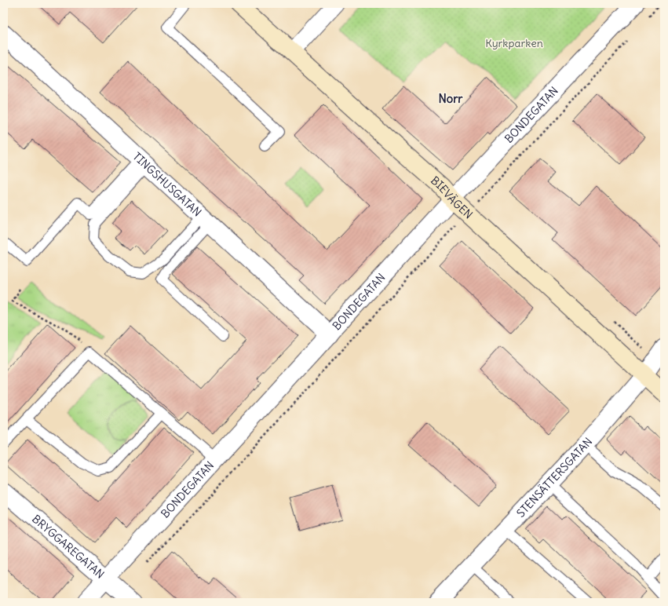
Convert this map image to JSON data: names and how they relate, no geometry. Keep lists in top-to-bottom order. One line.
{"streets":{"street":["BONDEGATAN","TINGSHUSGATAN","BIEVÄGEN","STENSÄTTERSGATAN","BRYGGAREGATAN"]},"crossings":[["BONDEGATAN","TINGSHUSGATAN"],["BONDEGATAN","BIEVÄGEN"],["BONDEGATAN","BRYGGAREGATAN"],["BIEVÄGEN","STENSÄTTERSGATAN"]],"districts":["Norr"],"parks":["Kyrkparken"]}
